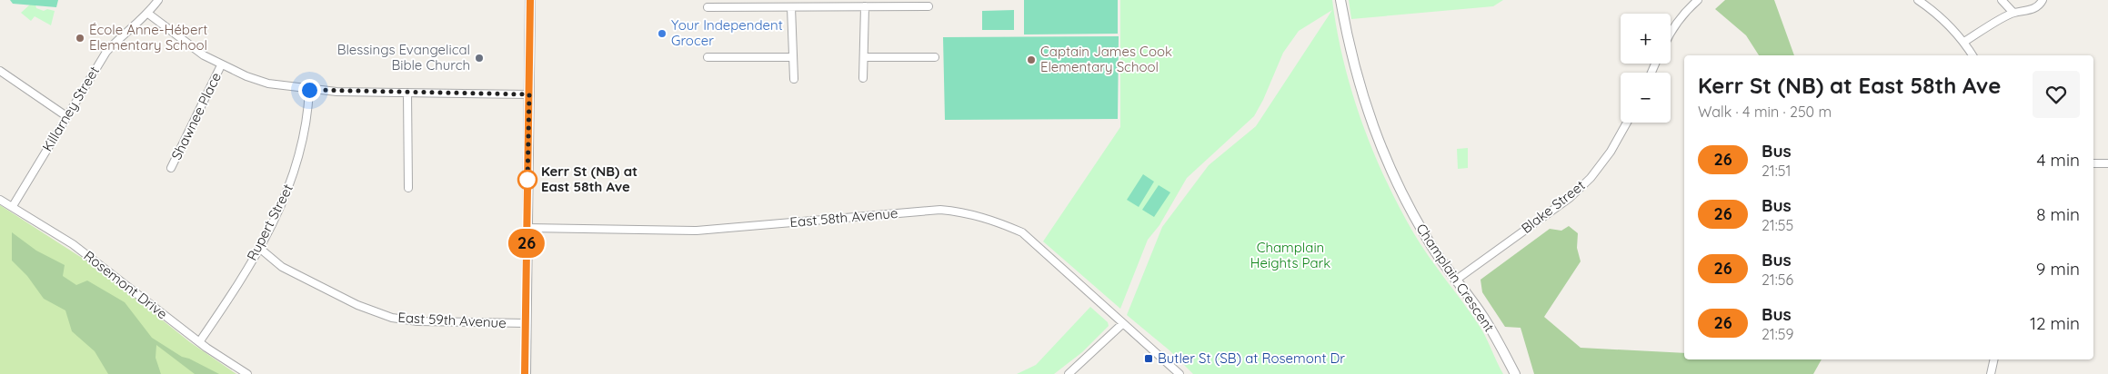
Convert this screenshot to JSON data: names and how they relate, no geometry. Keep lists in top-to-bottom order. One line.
{"streets":{"street":["Killarney Street","Shawnee Place","Blake Street","East 58th Avenue","Rupert Street","Champlain Crescent","Rosemont Drive","East 59th Avenue"]},"crossings":[["Killarney Street","Rosemont Drive"],["Blake Street","Champlain Crescent"],["Rupert Street","Rosemont Drive"],["Rupert Street","East 59th Avenue"]],"parks":["Champlain Heights Park"],"places":{"other":["Your Independent Grocer","École Anne-Hébert Elementary School","Blessings Evangelical Bible Church","Captain James Cook Elementary School","Kerr St (NB) at East 58th Ave"],"transit":["Butler St (SB) at Rosemont Dr"]},"lines":["bus line 26"],"page":{"on_map":"26","map_buttons":["+","−"],"heading":["Kerr St (NB) at East 58th Ave","Walk · 4 min · 250 m"],"list":[{"mark":"26","name":"Bus","note":"21:51","value":"4 min"},{"mark":"26","name":"Bus","note":"21:55","value":"8 min"},{"mark":"26","name":"Bus","note":"21:56","value":"9 min"},{"mark":"26","name":"Bus","note":"21:59","value":"12 min"}]}}
